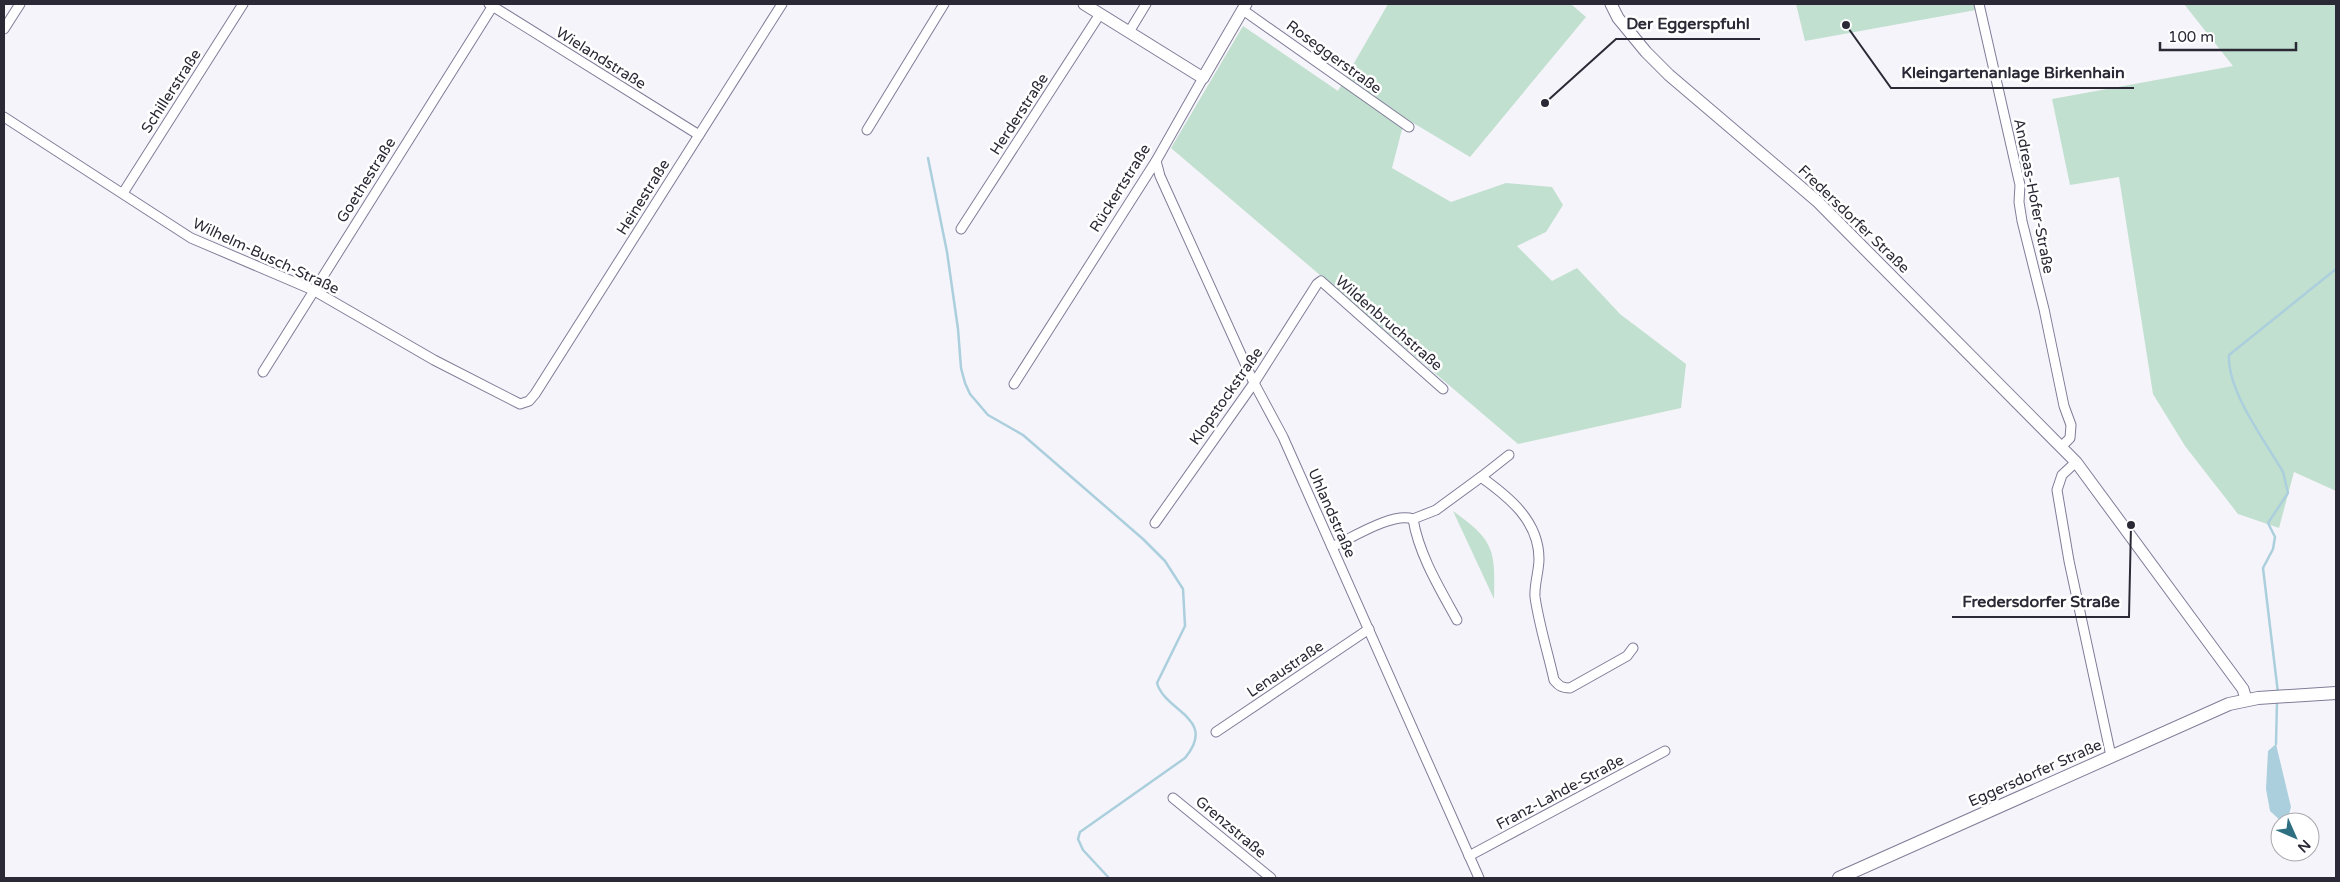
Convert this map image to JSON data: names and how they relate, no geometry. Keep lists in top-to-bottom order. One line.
{"streets":{"main road":["Eggersdorfer Straße"],"street":["Roseggerstraße","Wielandstraße","Schillerstraße","Herderstraße","Goethestraße","Rückertstraße","Andreas-Hofer-Straße","Heinestraße","Fredersdorfer Straße","Wilhelm-Busch-Straße","Wildenbruchstraße","Klopstockstraße","Uhlandstraße","Lenaustraße","Franz-Lahde-Straße","Grenzstraße"]},"crossings":[["Roseggerstraße","Rückertstraße"],["Wielandstraße","Goethestraße"],["Wielandstraße","Heinestraße"],["Schillerstraße","Wilhelm-Busch-Straße"],["Goethestraße","Wilhelm-Busch-Straße"],["Rückertstraße","Uhlandstraße"],["Andreas-Hofer-Straße","Fredersdorfer Straße"],["Heinestraße","Wilhelm-Busch-Straße"],["Fredersdorfer Straße","Eggersdorfer Straße"],["Wildenbruchstraße","Klopstockstraße"],["Klopstockstraße","Uhlandstraße"],["Uhlandstraße","Lenaustraße"],["Uhlandstraße","Franz-Lahde-Straße"]],"places":["Kleingartenanlage Birkenhain","Der Eggerspfuhl","Fredersdorfer Straße"],"scale_bar":"100 m","north":"bottom right"}
